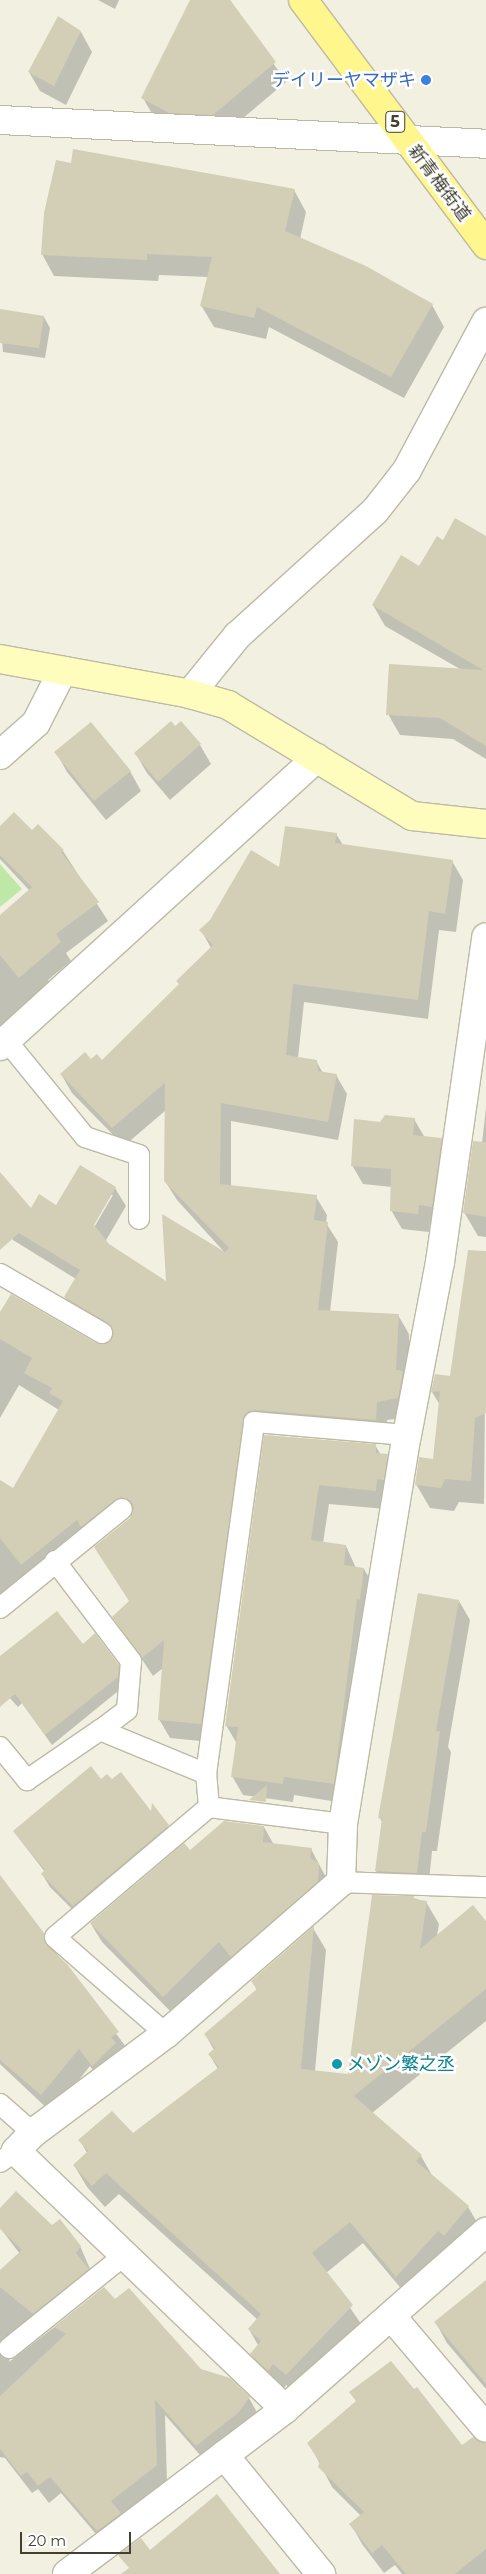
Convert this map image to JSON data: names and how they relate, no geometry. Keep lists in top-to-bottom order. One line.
{"streets":{"main road":["5","新青梅街道"]},"places":["デイリーヤマザキ","メゾン繁之丞"],"scale_bar":"20 m"}
